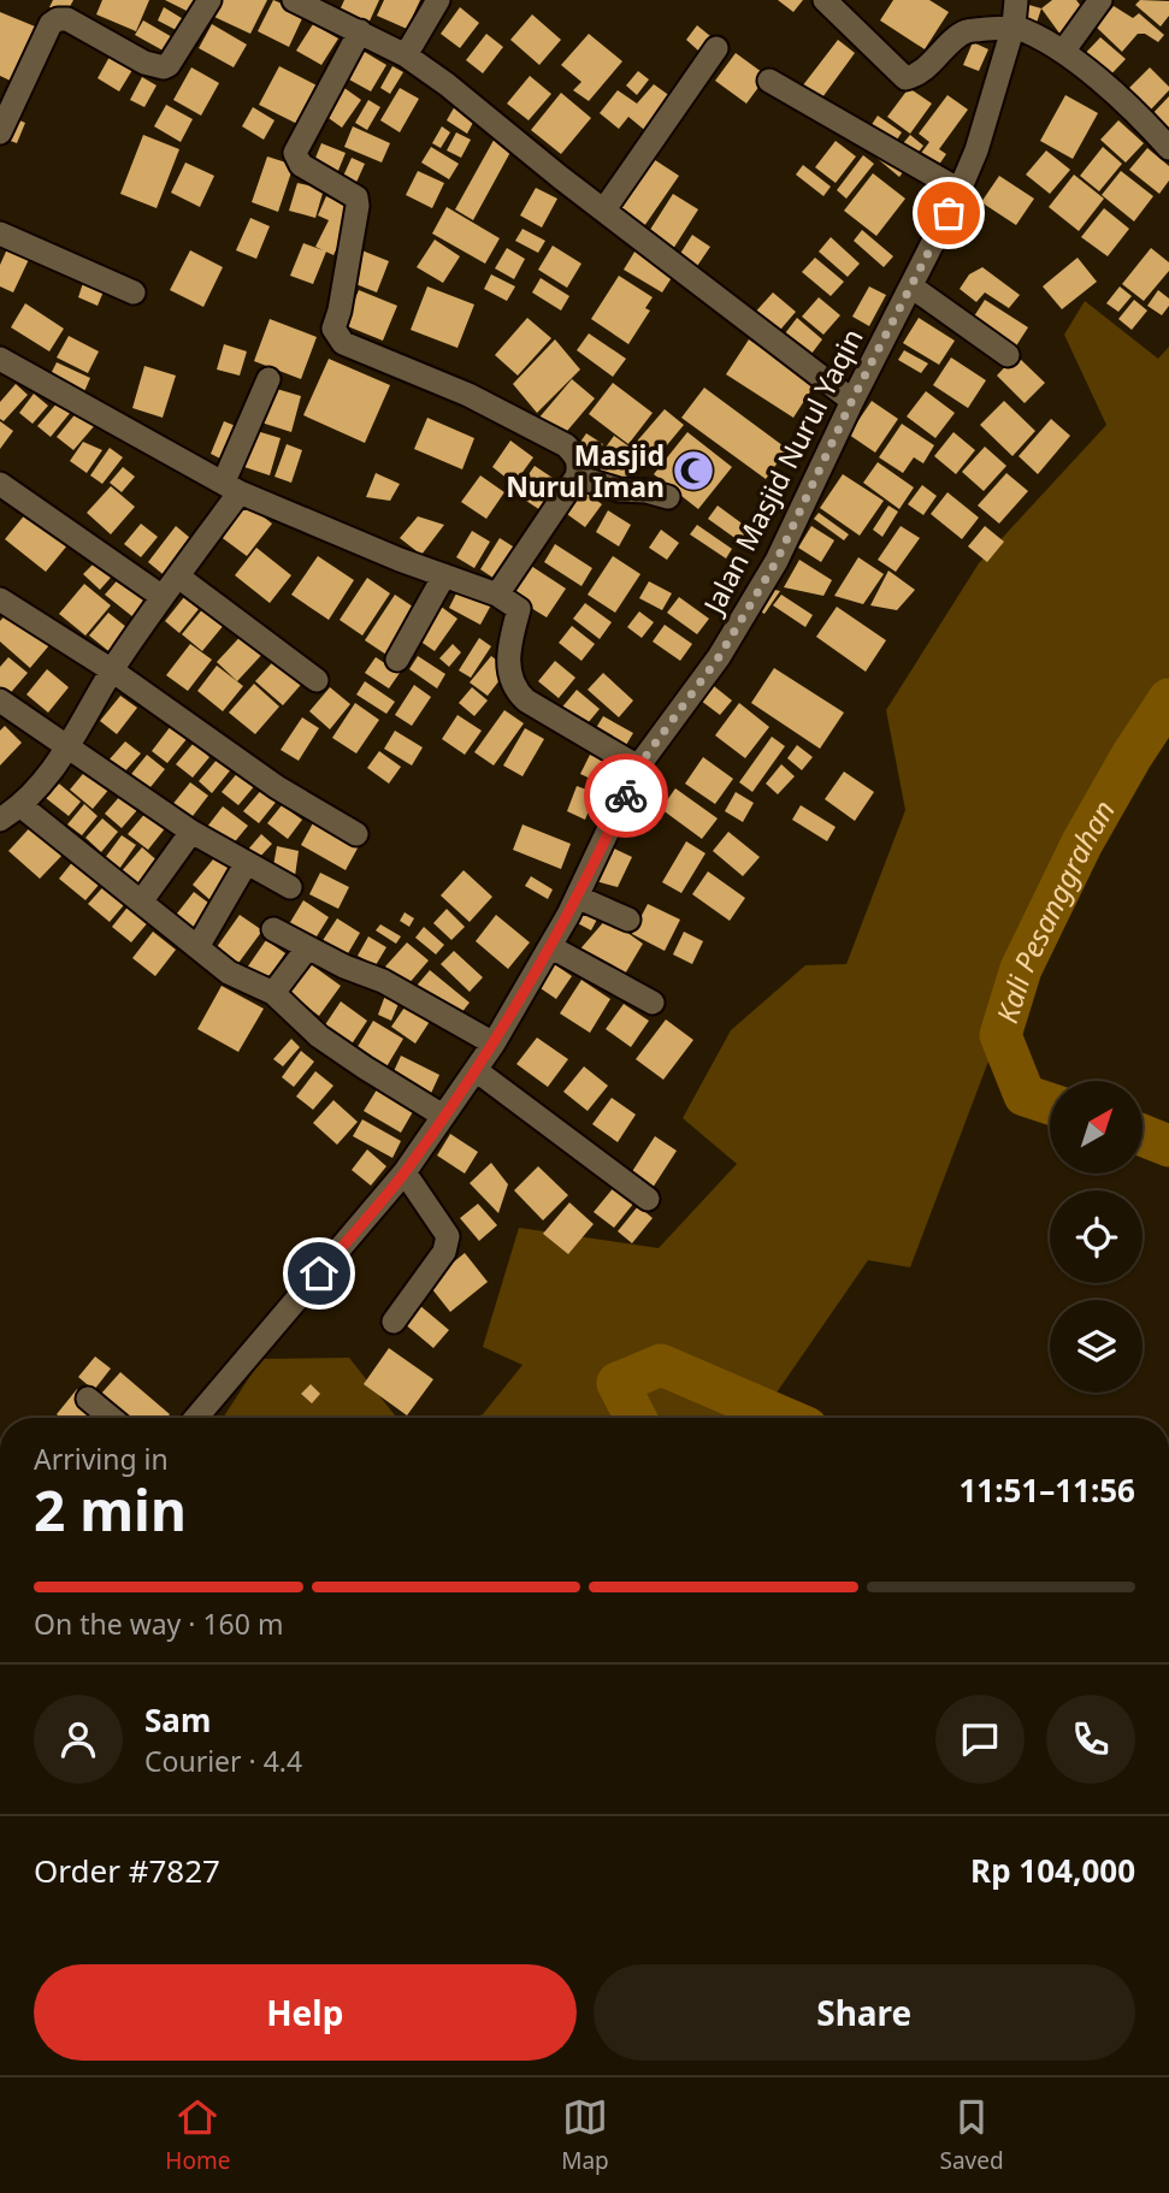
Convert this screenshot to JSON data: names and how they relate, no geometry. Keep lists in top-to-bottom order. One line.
{"streets":{"street":["Jalan Masjid Nurul Yaqin"]},"water":["Kali Pesanggrahan"],"places":{"mosque":["Masjid Nurul Iman"]},"north":"top right","page":{"heading":["2 min","Arriving in","11:51–11:56"],"panel":["Sam","Courier · 4.4","Order #7827","Rp 104,000"],"bar":"On the way · 160 m","buttons":["Help","Share"],"tabs":["Home","Map","Saved"]}}
